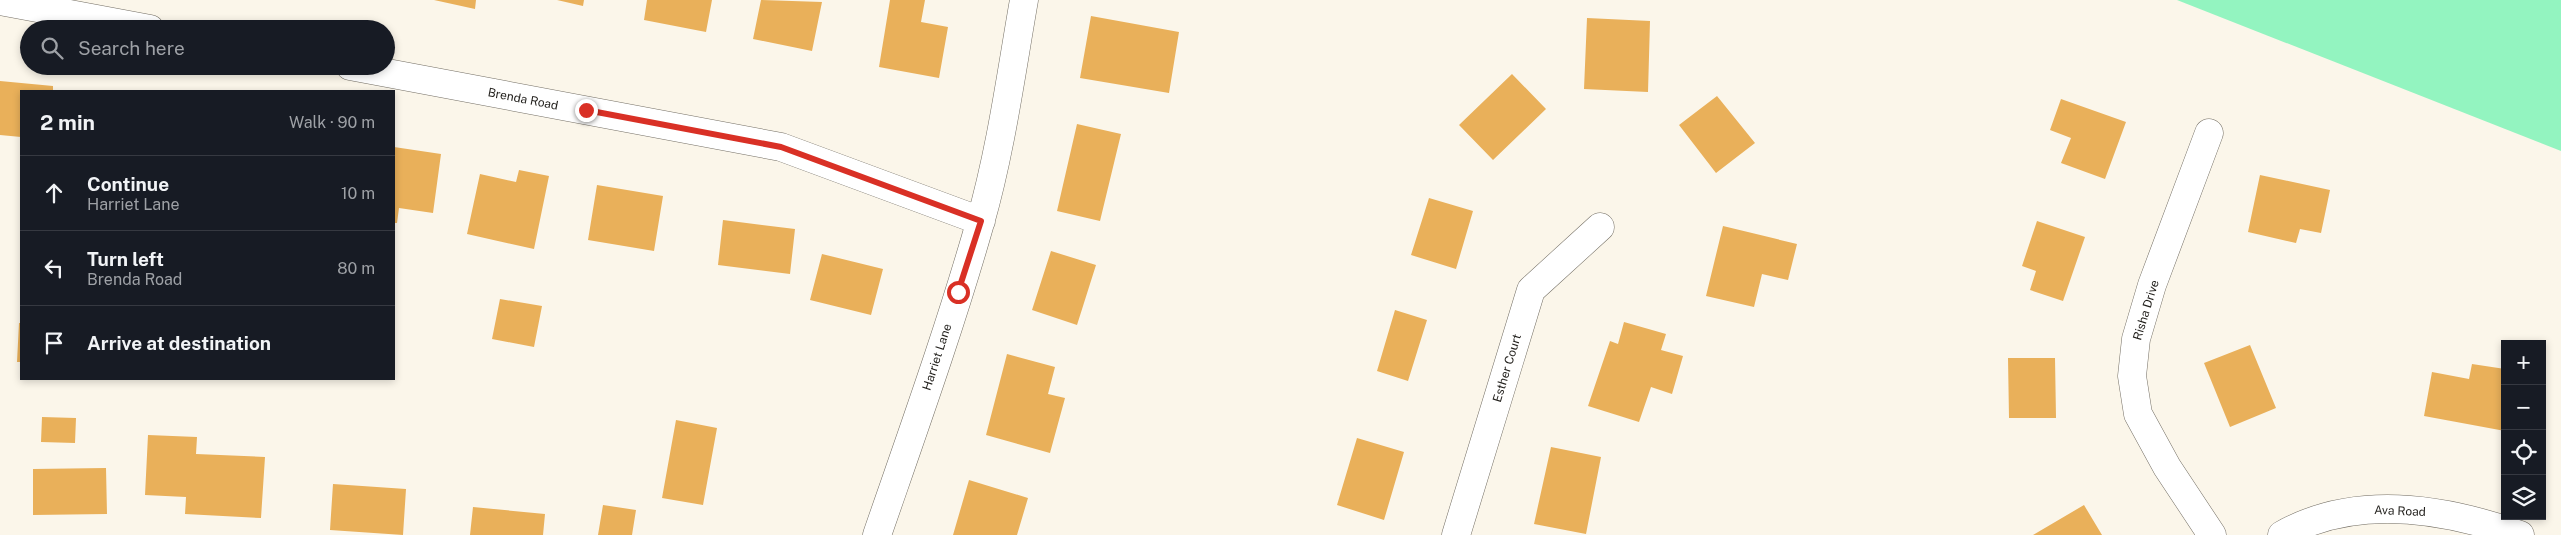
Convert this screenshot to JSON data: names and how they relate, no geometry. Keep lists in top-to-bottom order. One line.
{"streets":{"street":["Brenda Road","Risha Drive","Harriet Lane","Esther Court","Ava Road"]},"crossings":[["Brenda Road","Harriet Lane"]],"page":{"search":"Search here","heading":["2 min","Walk · 90 m"],"list":[["Continue","Harriet Lane","10 m"],["Turn left","Brenda Road","80 m"],"Arrive at destination"],"map_buttons":["+","−"]}}
